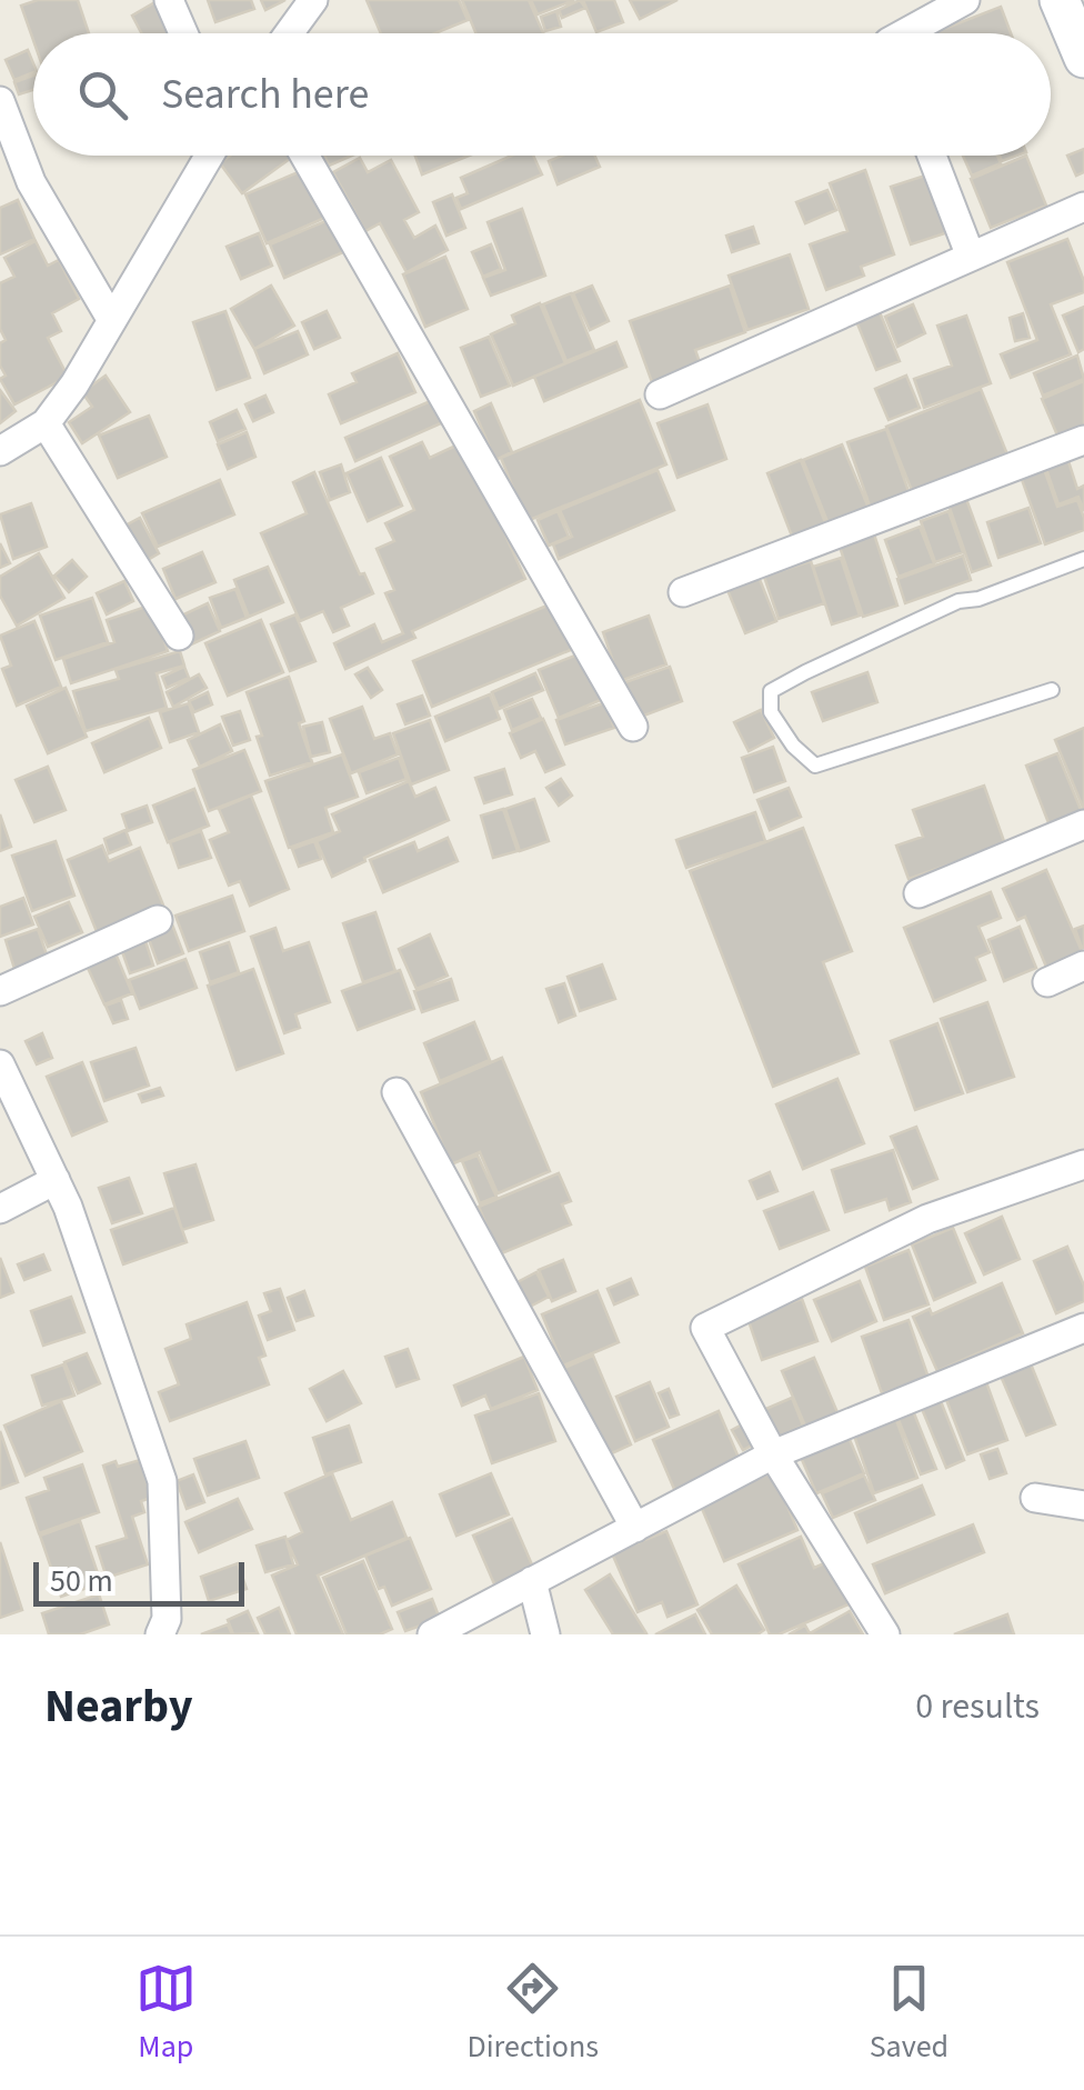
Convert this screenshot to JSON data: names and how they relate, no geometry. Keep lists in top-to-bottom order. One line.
{"scale_bar":"50 m","page":{"search":"Search here","scale":"50 m","heading":["Nearby","0 results"],"nav":["Map","Directions","Saved"]}}
